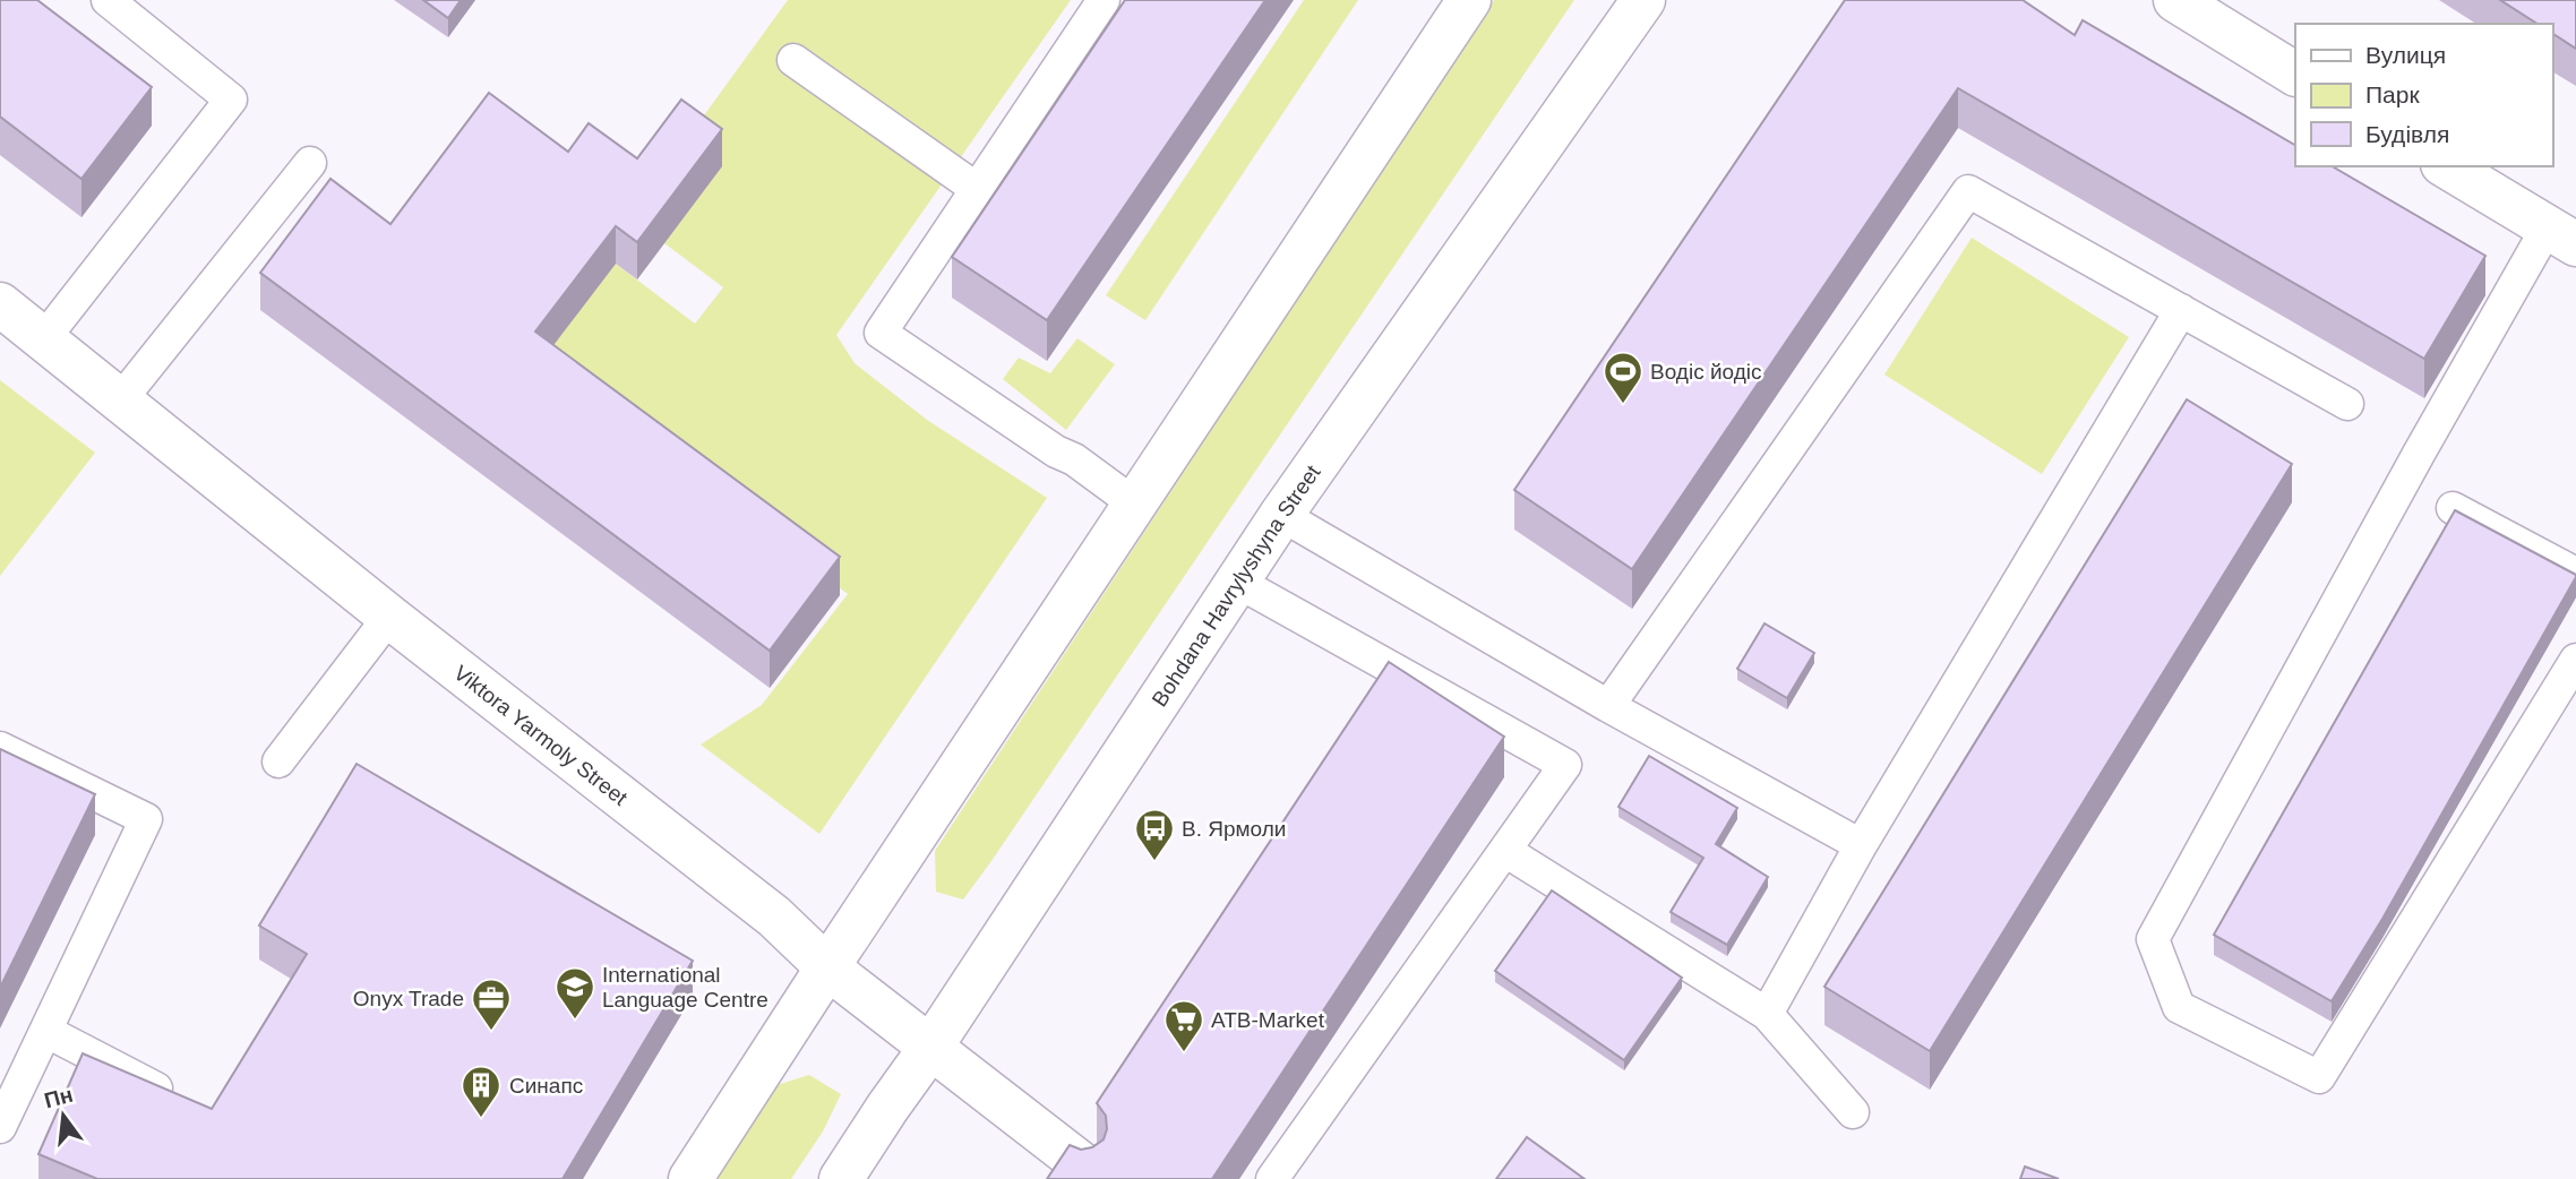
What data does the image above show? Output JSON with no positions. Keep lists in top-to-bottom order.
{
  "streets": {
    "street": ["Bohdana Havrylyshyna Street", "Viktora Yarmoly Street"]
  },
  "crossings": [
    ["Bohdana Havrylyshyna Street", "Viktora Yarmoly Street"]
  ],
  "places": {
    "sports": ["Водіс йодіс"],
    "bus stop": ["В. Ярмоли"],
    "school or university": ["International Language Centre"],
    "office": ["Onyx Trade"],
    "supermarket": ["ATB-Market"],
    "building": ["Синапс"]
  },
  "legend": ["Вулиця", "Парк", "Будівля"],
  "north": "top"
}
